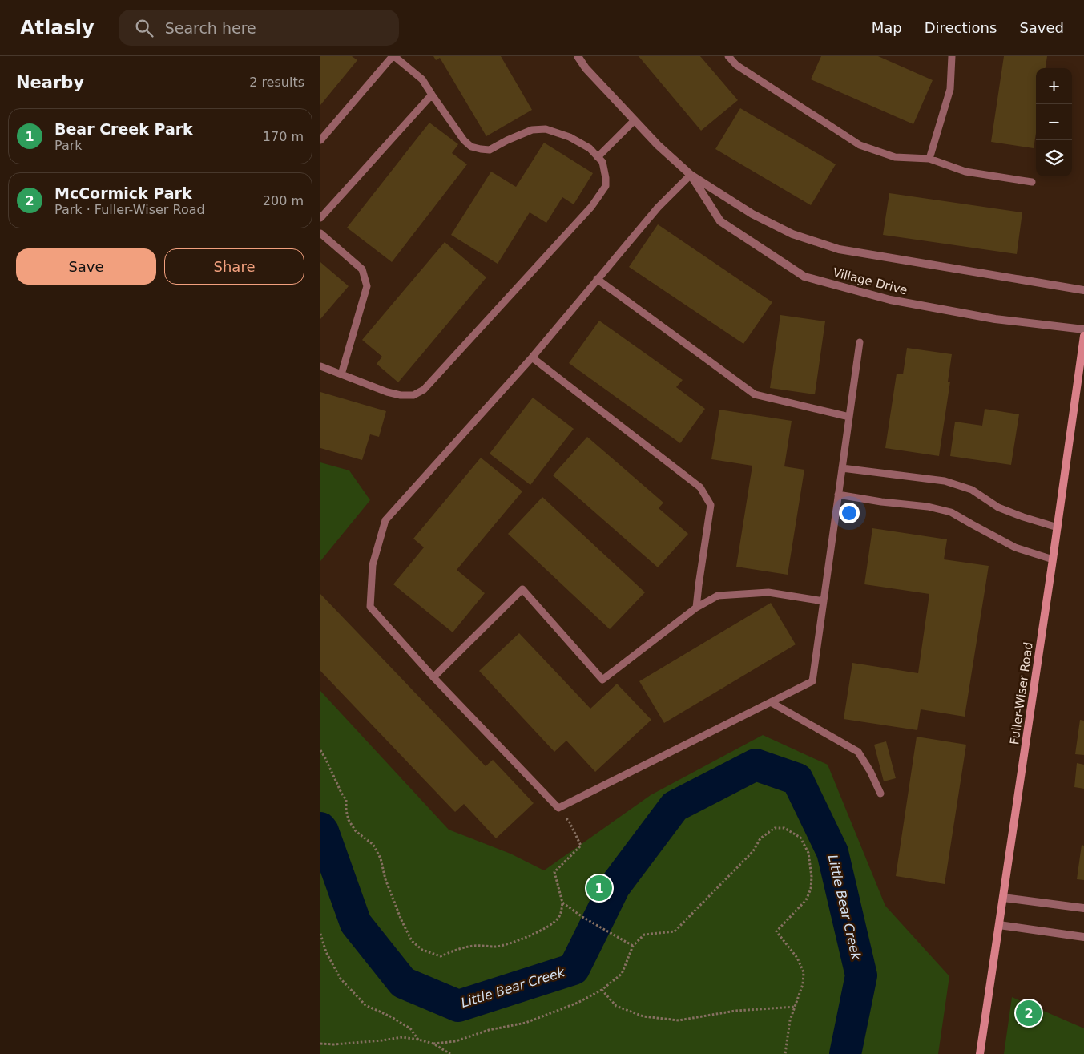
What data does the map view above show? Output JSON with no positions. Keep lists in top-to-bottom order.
{
  "streets": {
    "street": ["Village Drive", "Fuller-Wiser Road"]
  },
  "water": ["Little Bear Creek"],
  "page": {
    "header": "Atlasly",
    "search": "Search here",
    "nav": ["Map", "Directions", "Saved"],
    "heading": ["Nearby", "2 results"],
    "map_buttons": ["+", "−"],
    "list": [
      {
        "mark": "1",
        "name": "Bear Creek Park",
        "note": "Park",
        "value": "170 m"
      },
      {
        "mark": "2",
        "name": "McCormick Park",
        "note": "Park · Fuller-Wiser Road",
        "value": "200 m"
      }
    ],
    "buttons": ["Save", "Share"],
    "pins": ["1", "2"]
  }
}
